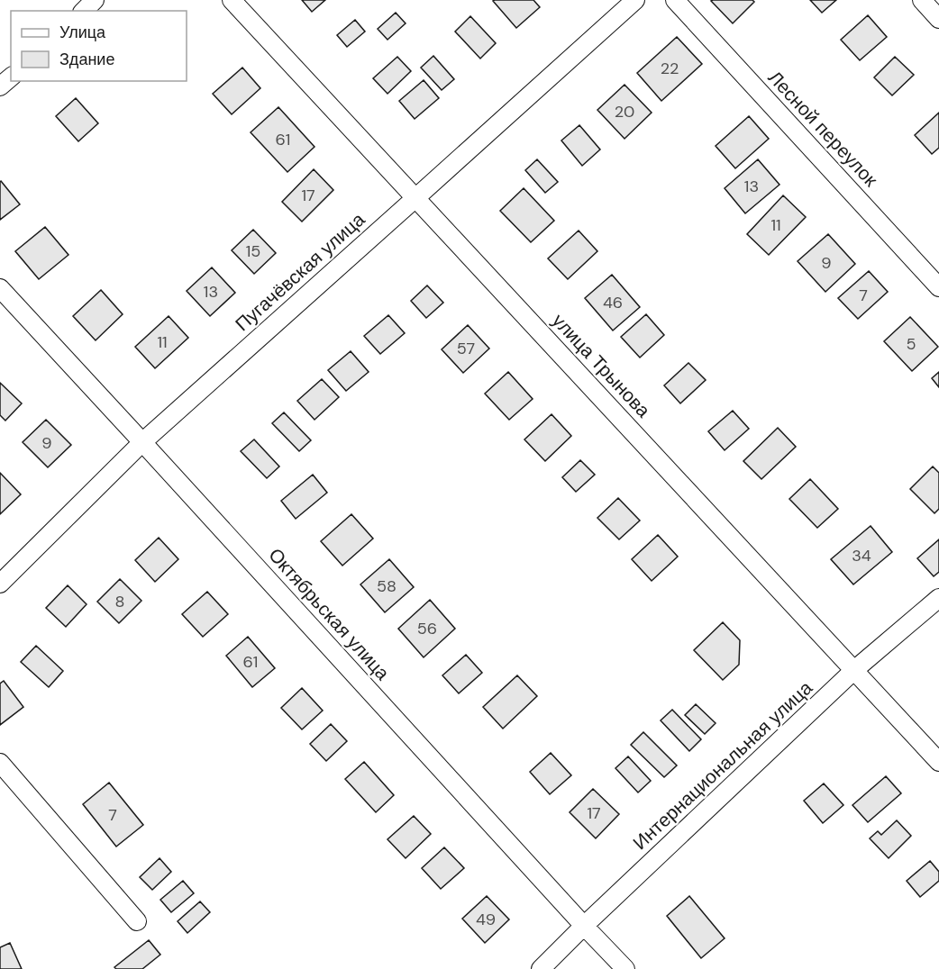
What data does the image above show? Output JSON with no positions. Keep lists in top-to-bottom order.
{
  "streets": {
    "street": [
      "Лесной переулок",
      "Пугачёвская улица",
      "улица Трынова",
      "Октябрьская улица",
      "Интернациональная улица"
    ]
  },
  "crossings": [
    ["Пугачёвская улица", "улица Трынова"],
    ["Пугачёвская улица", "Октябрьская улица"],
    ["улица Трынова", "Интернациональная улица"],
    ["Октябрьская улица", "Интернациональная улица"]
  ],
  "house_numbers": [
    "22",
    "20",
    "61",
    "13",
    "17",
    "11",
    "15",
    "9",
    "13",
    "7",
    "46",
    "11",
    "5",
    "57",
    "9",
    "34",
    "58",
    "8",
    "56",
    "61",
    "17",
    "7",
    "49"
  ],
  "legend": ["Улица", "Здание"]
}
